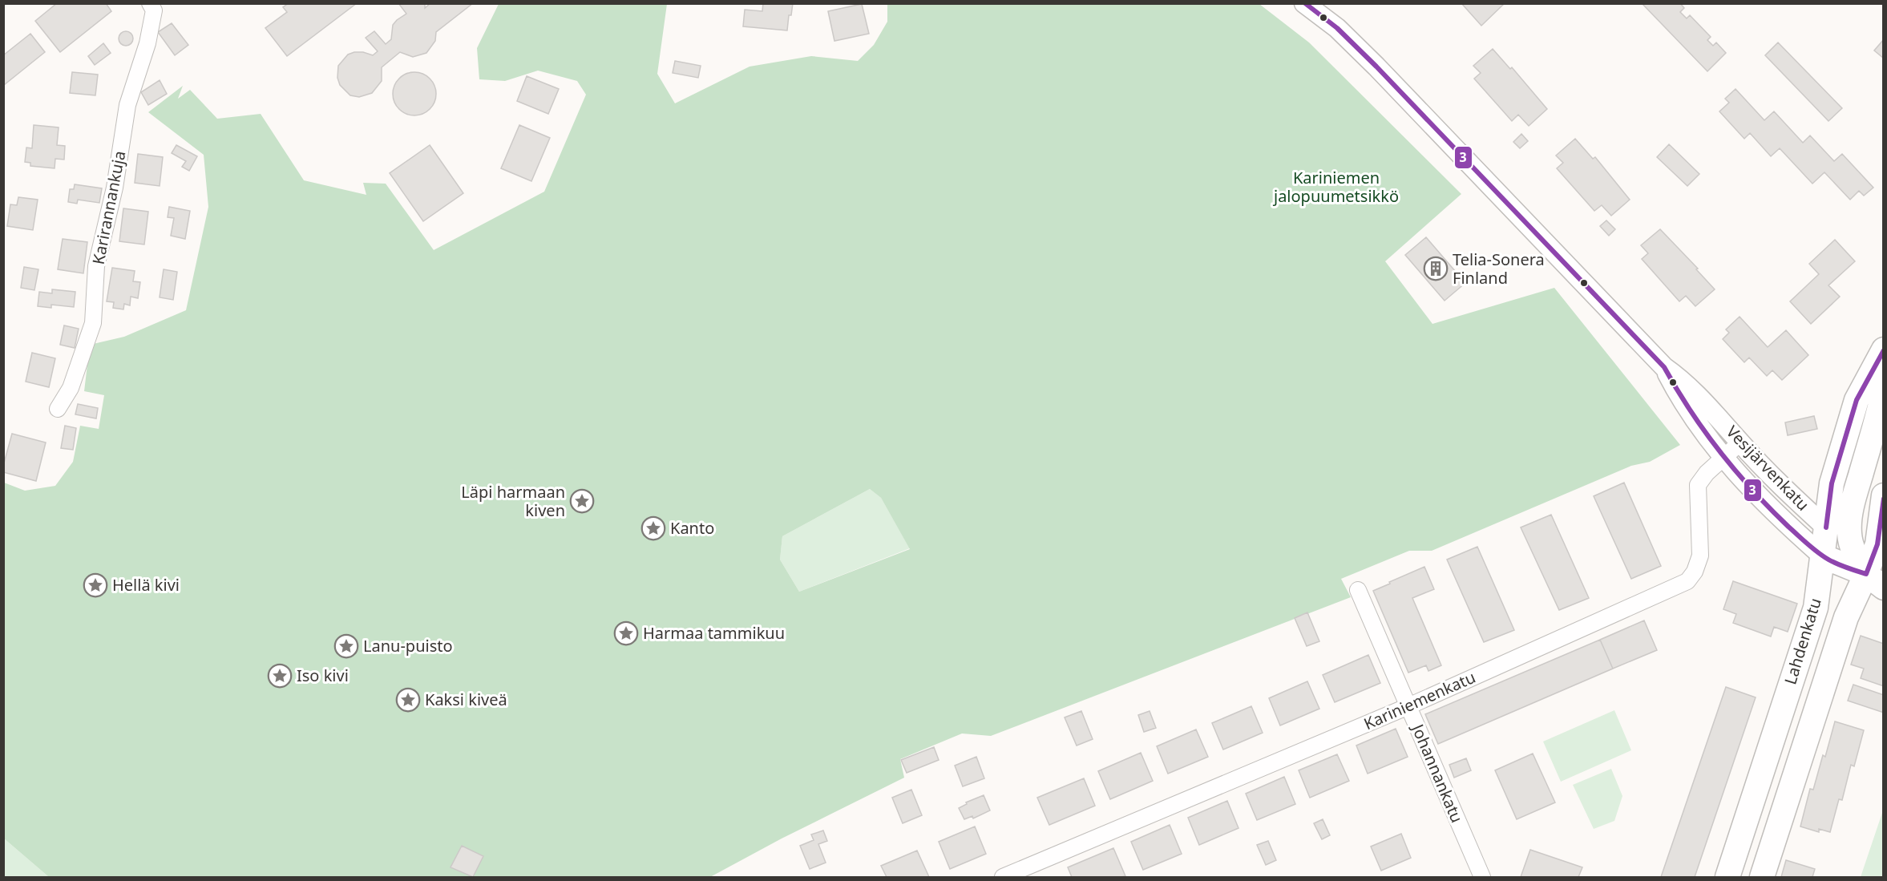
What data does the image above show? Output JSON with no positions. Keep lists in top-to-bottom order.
{
  "streets": {
    "main road": ["Vesijärvenkatu", "Lahdenkatu"],
    "street": ["Karirannankuja", "Kariniemenkatu", "Johannankatu"]
  },
  "crossings": [
    ["Vesijärvenkatu", "Lahdenkatu"],
    ["Vesijärvenkatu", "Kariniemenkatu"],
    ["Kariniemenkatu", "Johannankatu"]
  ],
  "parks": ["Kariniemen jalopuumetsikkö"],
  "places": {
    "building": ["Telia-Sonera Finland"],
    "place": [
      "Läpi harmaan kiven",
      "Kanto",
      "Hellä kivi",
      "Harmaa tammikuu",
      "Lanu-puisto",
      "Iso kivi",
      "Kaksi kiveä"
    ]
  },
  "lines": ["transit line 3"]
}
